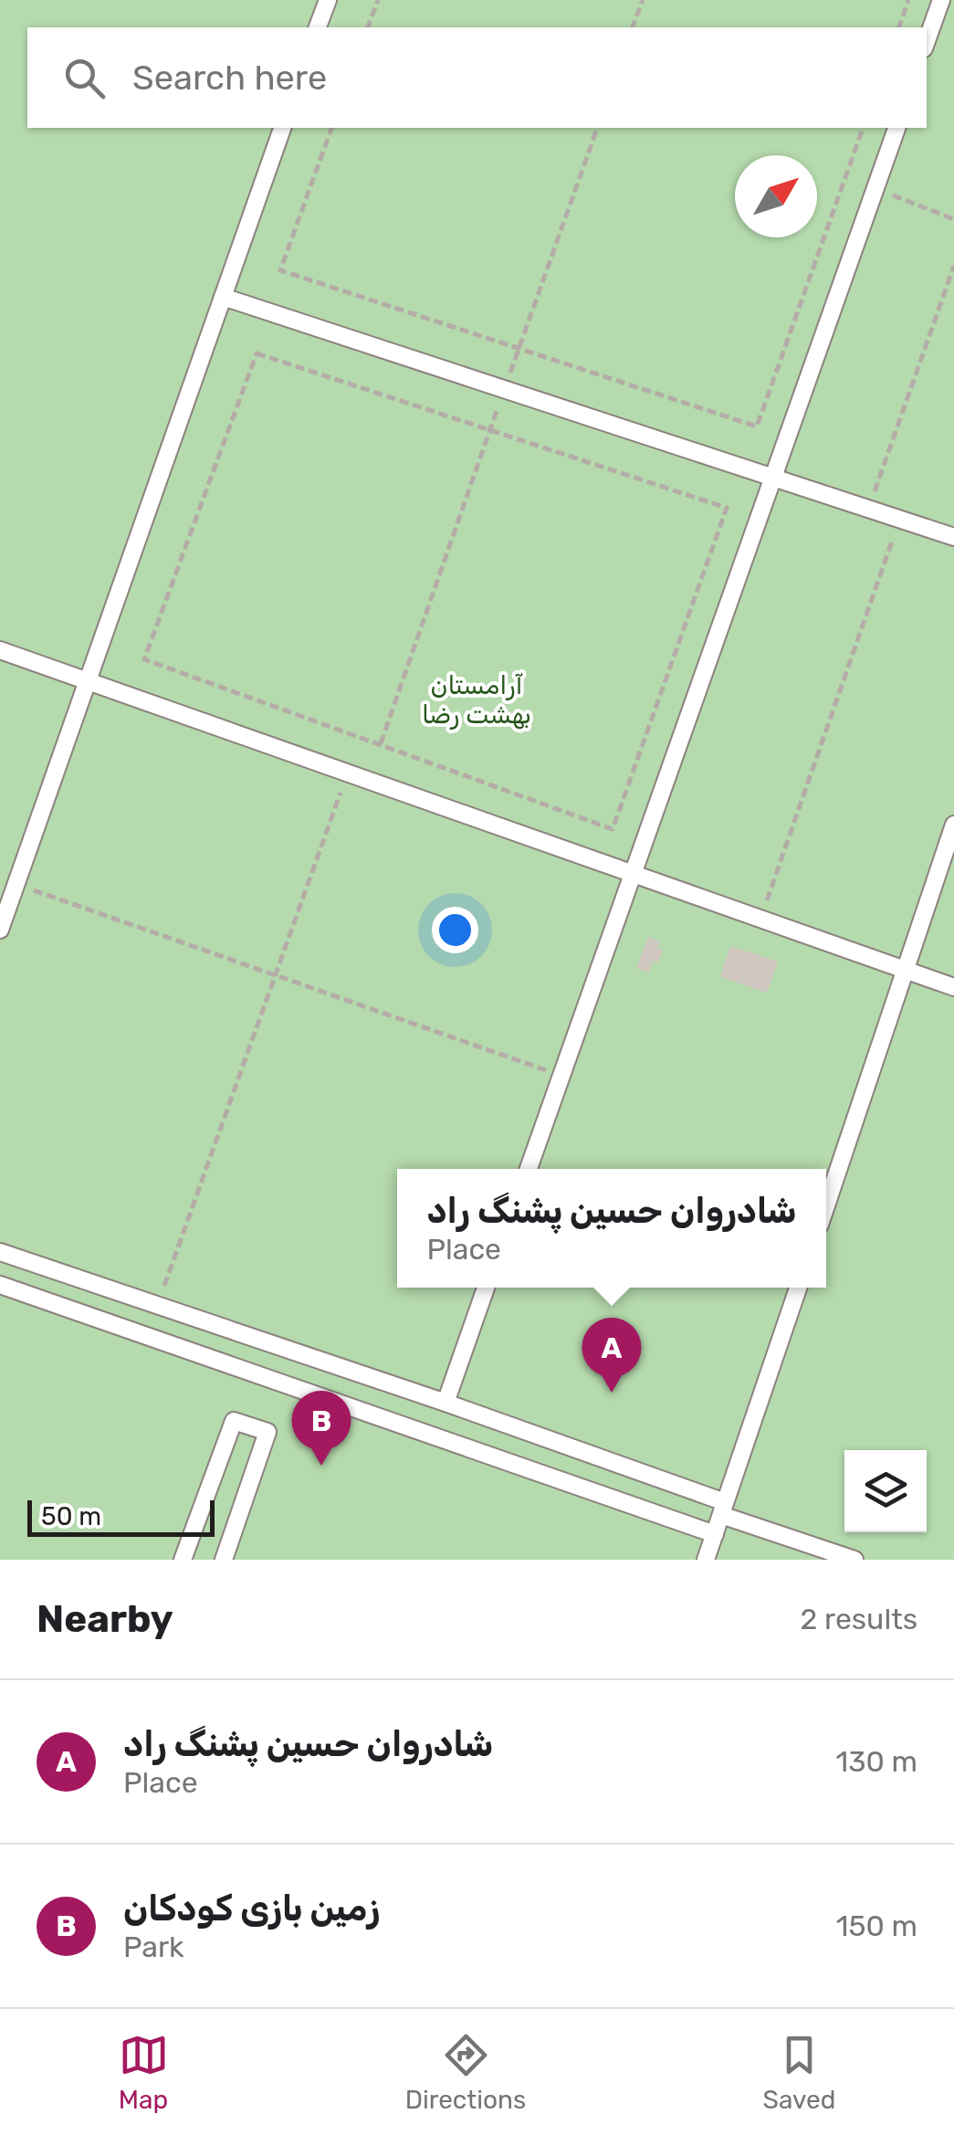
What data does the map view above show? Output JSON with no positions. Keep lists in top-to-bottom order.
{
  "parks": ["آرامستان بهشت رضا"],
  "scale_bar": "50 m",
  "north": "top right",
  "page": {
    "search": "Search here",
    "popup": ["شادروان حسین پشنگ راد", "Place"],
    "pins": ["A", "B"],
    "scale": "50 m",
    "heading": ["Nearby", "2 results"],
    "list": [
      {
        "mark": "A",
        "name": "شادروان حسین پشنگ راد",
        "note": "Place",
        "value": "130 m"
      },
      {
        "mark": "B",
        "name": "زمین بازی کودکان",
        "note": "Park",
        "value": "150 m"
      }
    ],
    "nav": ["Map", "Directions", "Saved"]
  }
}
